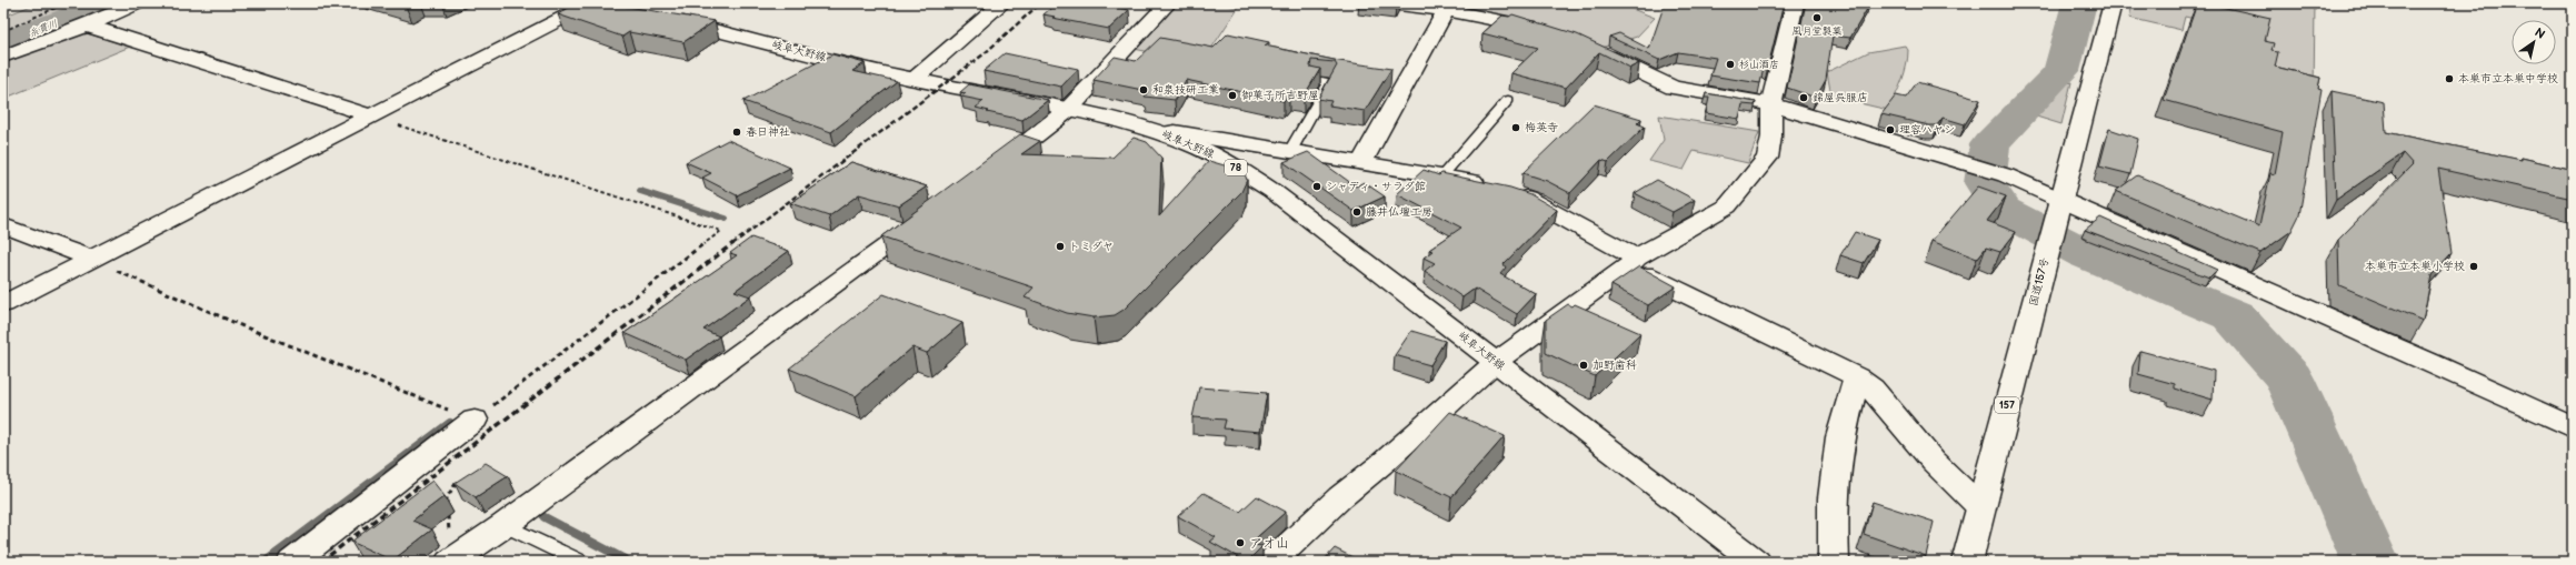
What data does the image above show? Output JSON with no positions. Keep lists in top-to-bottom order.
{
  "streets": {
    "main road": [
      "岐阜大野線",
      "78",
      "国道157号",
      "157"
    ]
  },
  "water": ["糸貫川"],
  "places": [
    "風月堂製菓",
    "杉山酒店",
    "本巣市立本巣中学校",
    "和泉技研工業",
    "御菓子所吉野屋",
    "錦屋呉服店",
    "梅英寺",
    "理容ハヤシ",
    "春日神社",
    "シャディ・サラダ館",
    "藤井仏壇工房",
    "トミダヤ",
    "本巣市立本巣小学校",
    "加野歯科",
    "アオ山"
  ],
  "north": "top right"
}
